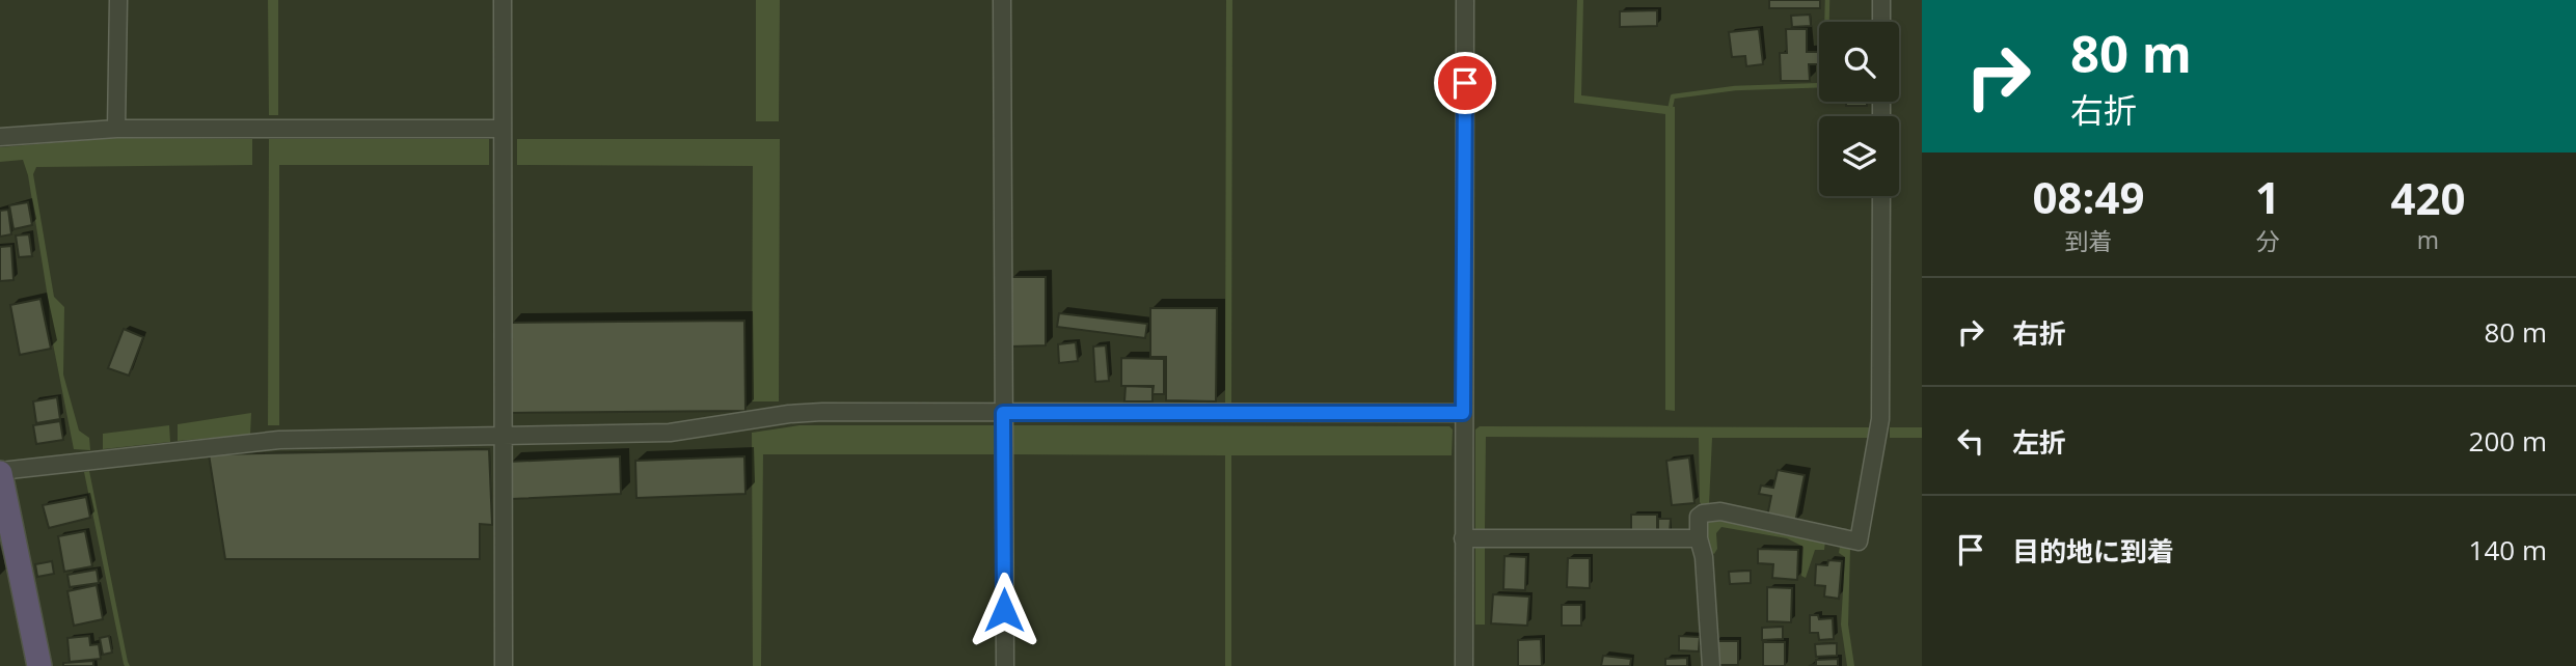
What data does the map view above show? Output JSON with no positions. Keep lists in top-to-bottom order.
{
  "page": {
    "turn": ["80 m", "右折"],
    "eta": [
      "08:49",
      "到着",
      "1",
      "分",
      "420",
      "m"
    ],
    "list": [
      {
        "name": "右折",
        "value": "80 m"
      },
      {
        "name": "左折",
        "value": "200 m"
      },
      {
        "name": "目的地に到着",
        "value": "140 m"
      }
    ]
  }
}
